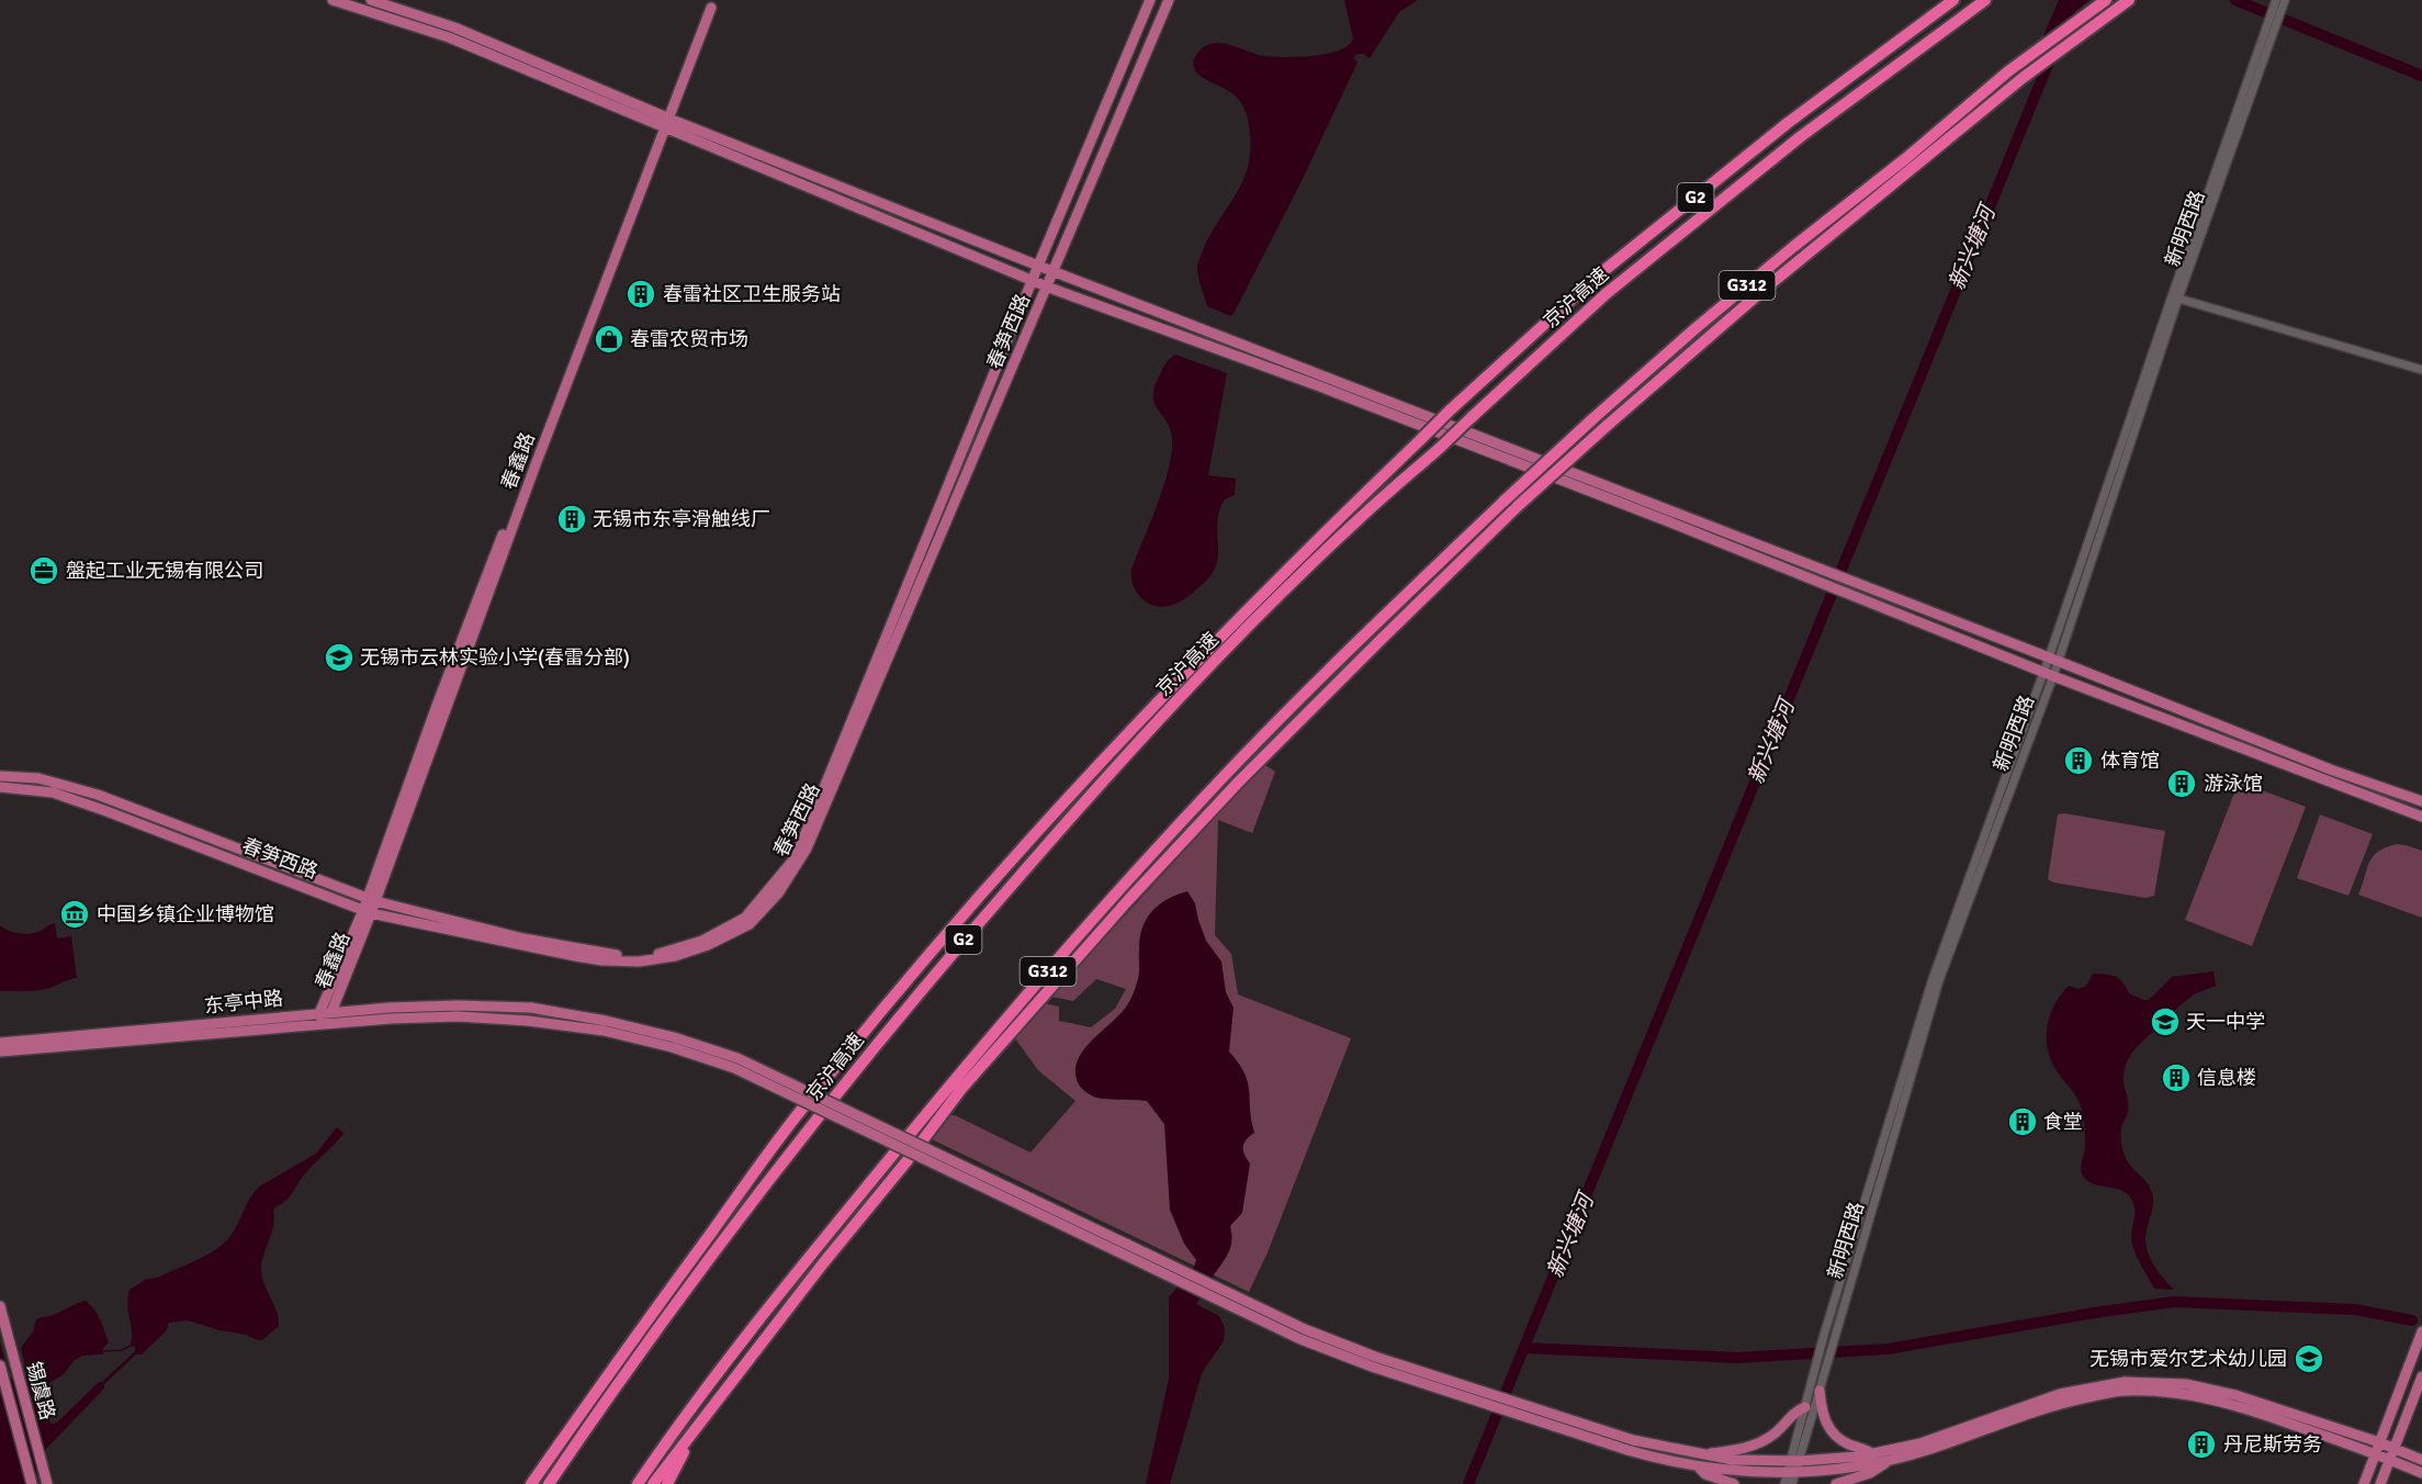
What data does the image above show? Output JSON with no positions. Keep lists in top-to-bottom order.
{
  "streets": {
    "highway": ["G2", "G312", "京沪高速"],
    "main road": [
      "春笋西路",
      "春鑫路",
      "东亭中路",
      "锡虞路"
    ],
    "street": ["新明西路"]
  },
  "crossings": [
    ["春笋西路", "春鑫路"],
    ["春鑫路", "东亭中路"]
  ],
  "water": ["新兴塘河"],
  "places": {
    "building": [
      "春雷社区卫生服务站",
      "无锡市东亭滑触线厂",
      "体育馆",
      "游泳馆",
      "信息楼",
      "食堂",
      "丹尼斯劳务"
    ],
    "shop": ["春雷农贸市场"],
    "office": ["盤起工业无锡有限公司"],
    "school or university": ["无锡市云林实验小学(春雷分部)", "天一中学", "无锡市爱尔艺术幼儿园"],
    "museum": ["中国乡镇企业博物馆"]
  }
}
